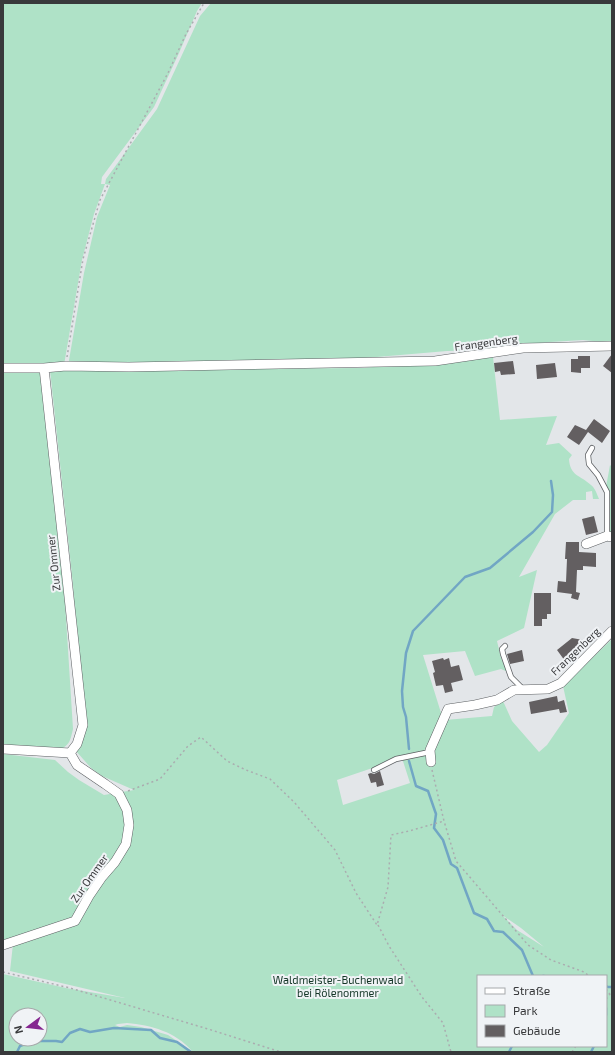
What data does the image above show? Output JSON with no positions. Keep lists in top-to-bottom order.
{
  "streets": {
    "street": ["Frangenberg", "Zur Ommer"]
  },
  "crossings": [
    ["Frangenberg", "Zur Ommer"]
  ],
  "parks": ["Waldmeister-Buchenwald bei Rölenommer"],
  "legend": ["Straße", "Park", "Gebäude"],
  "north": "left"
}
